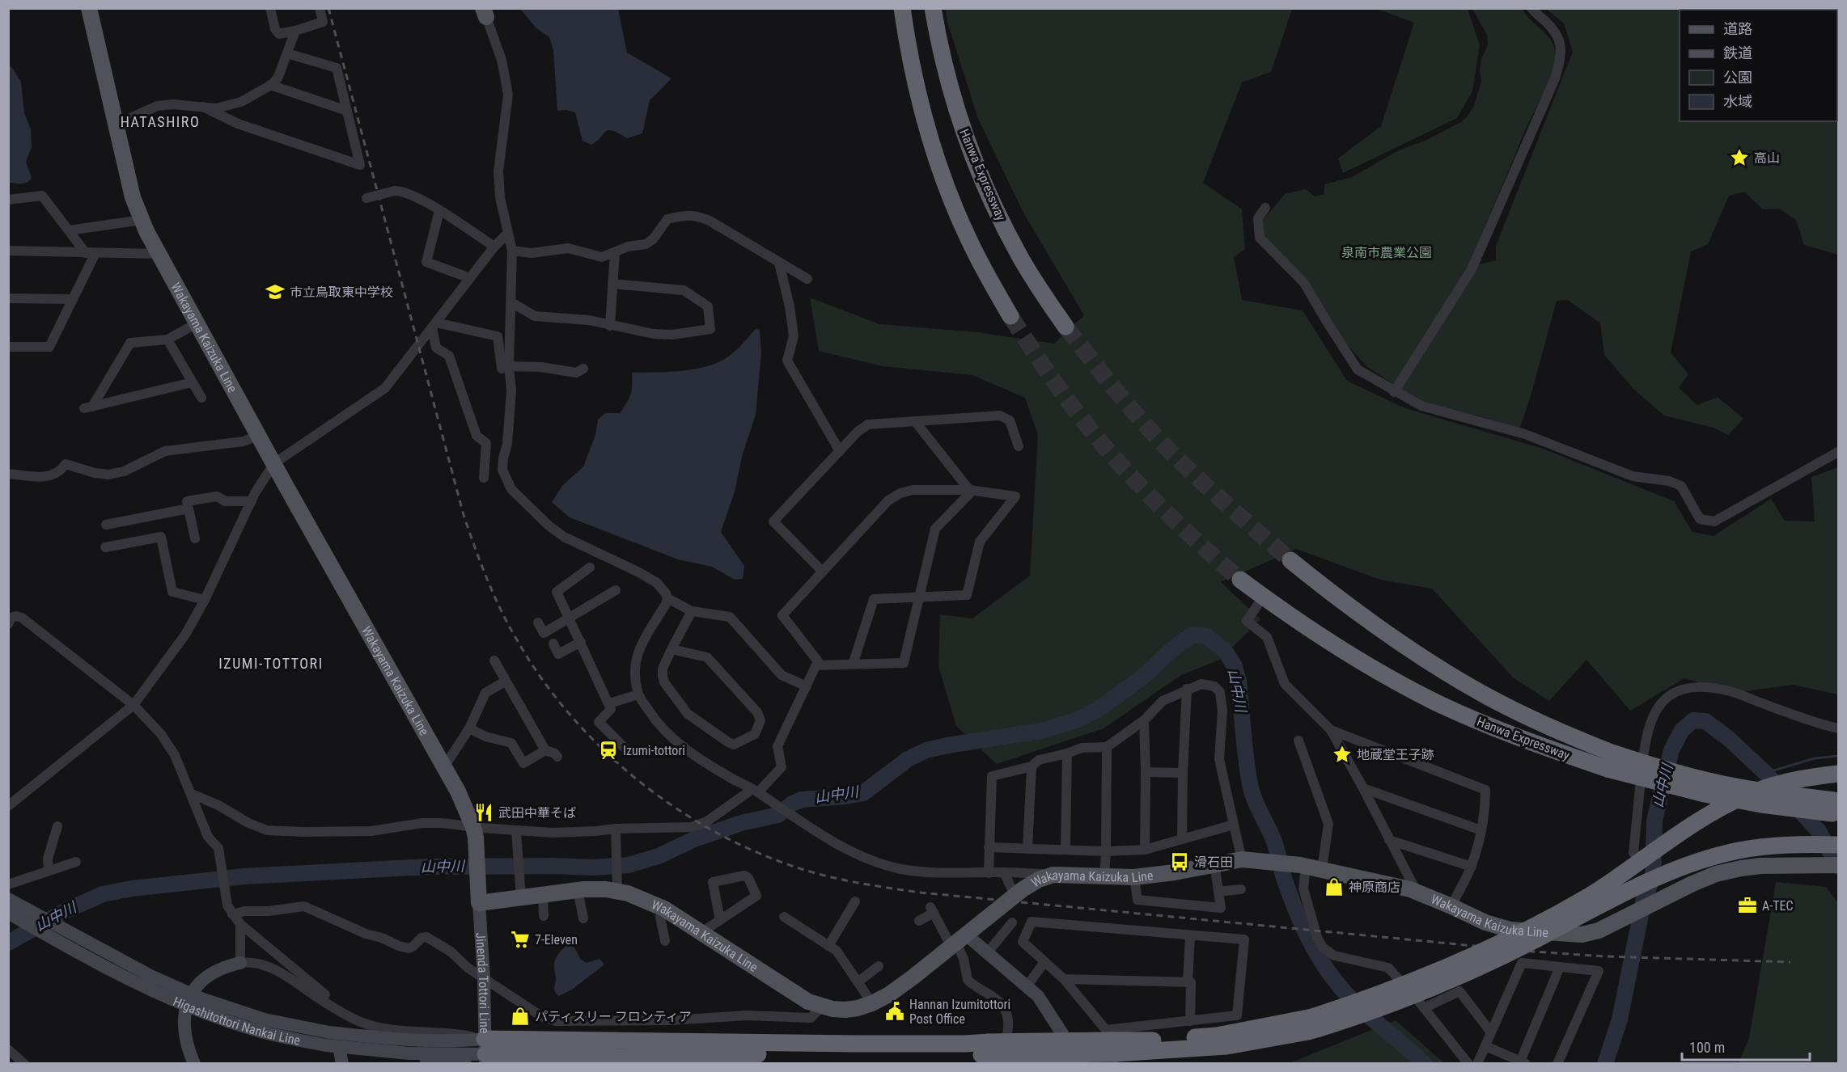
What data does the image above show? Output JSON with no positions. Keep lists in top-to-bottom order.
{
  "streets": {
    "highway": ["Hanwa Expressway"],
    "main road": ["Wakayama Kaizuka Line", "Jinenda Tottori Line", "Higashitottori Nankai Line"]
  },
  "crossings": [
    ["Wakayama Kaizuka Line", "Jinenda Tottori Line"],
    ["Jinenda Tottori Line", "Higashitottori Nankai Line"]
  ],
  "districts": ["HATASHIRO", "IZUMI-TOTTORI"],
  "water": ["山中川"],
  "parks": ["泉南市農業公園"],
  "places": {
    "place": ["高山", "地蔵堂王子跡"],
    "school or university": ["市立鳥取東中学校"],
    "station": ["Izumi-tottori"],
    "restaurant": ["武田中華そば"],
    "bus stop": ["滑石田"],
    "shop": ["神原商店", "パティスリー フロンティア"],
    "office": ["A-TEC"],
    "supermarket": ["7-Eleven"],
    "public building": ["Hannan Izumitottori Post Office"]
  },
  "legend": [
    "道路",
    "鉄道",
    "公園",
    "水域"
  ],
  "scale_bar": "100 m"
}
